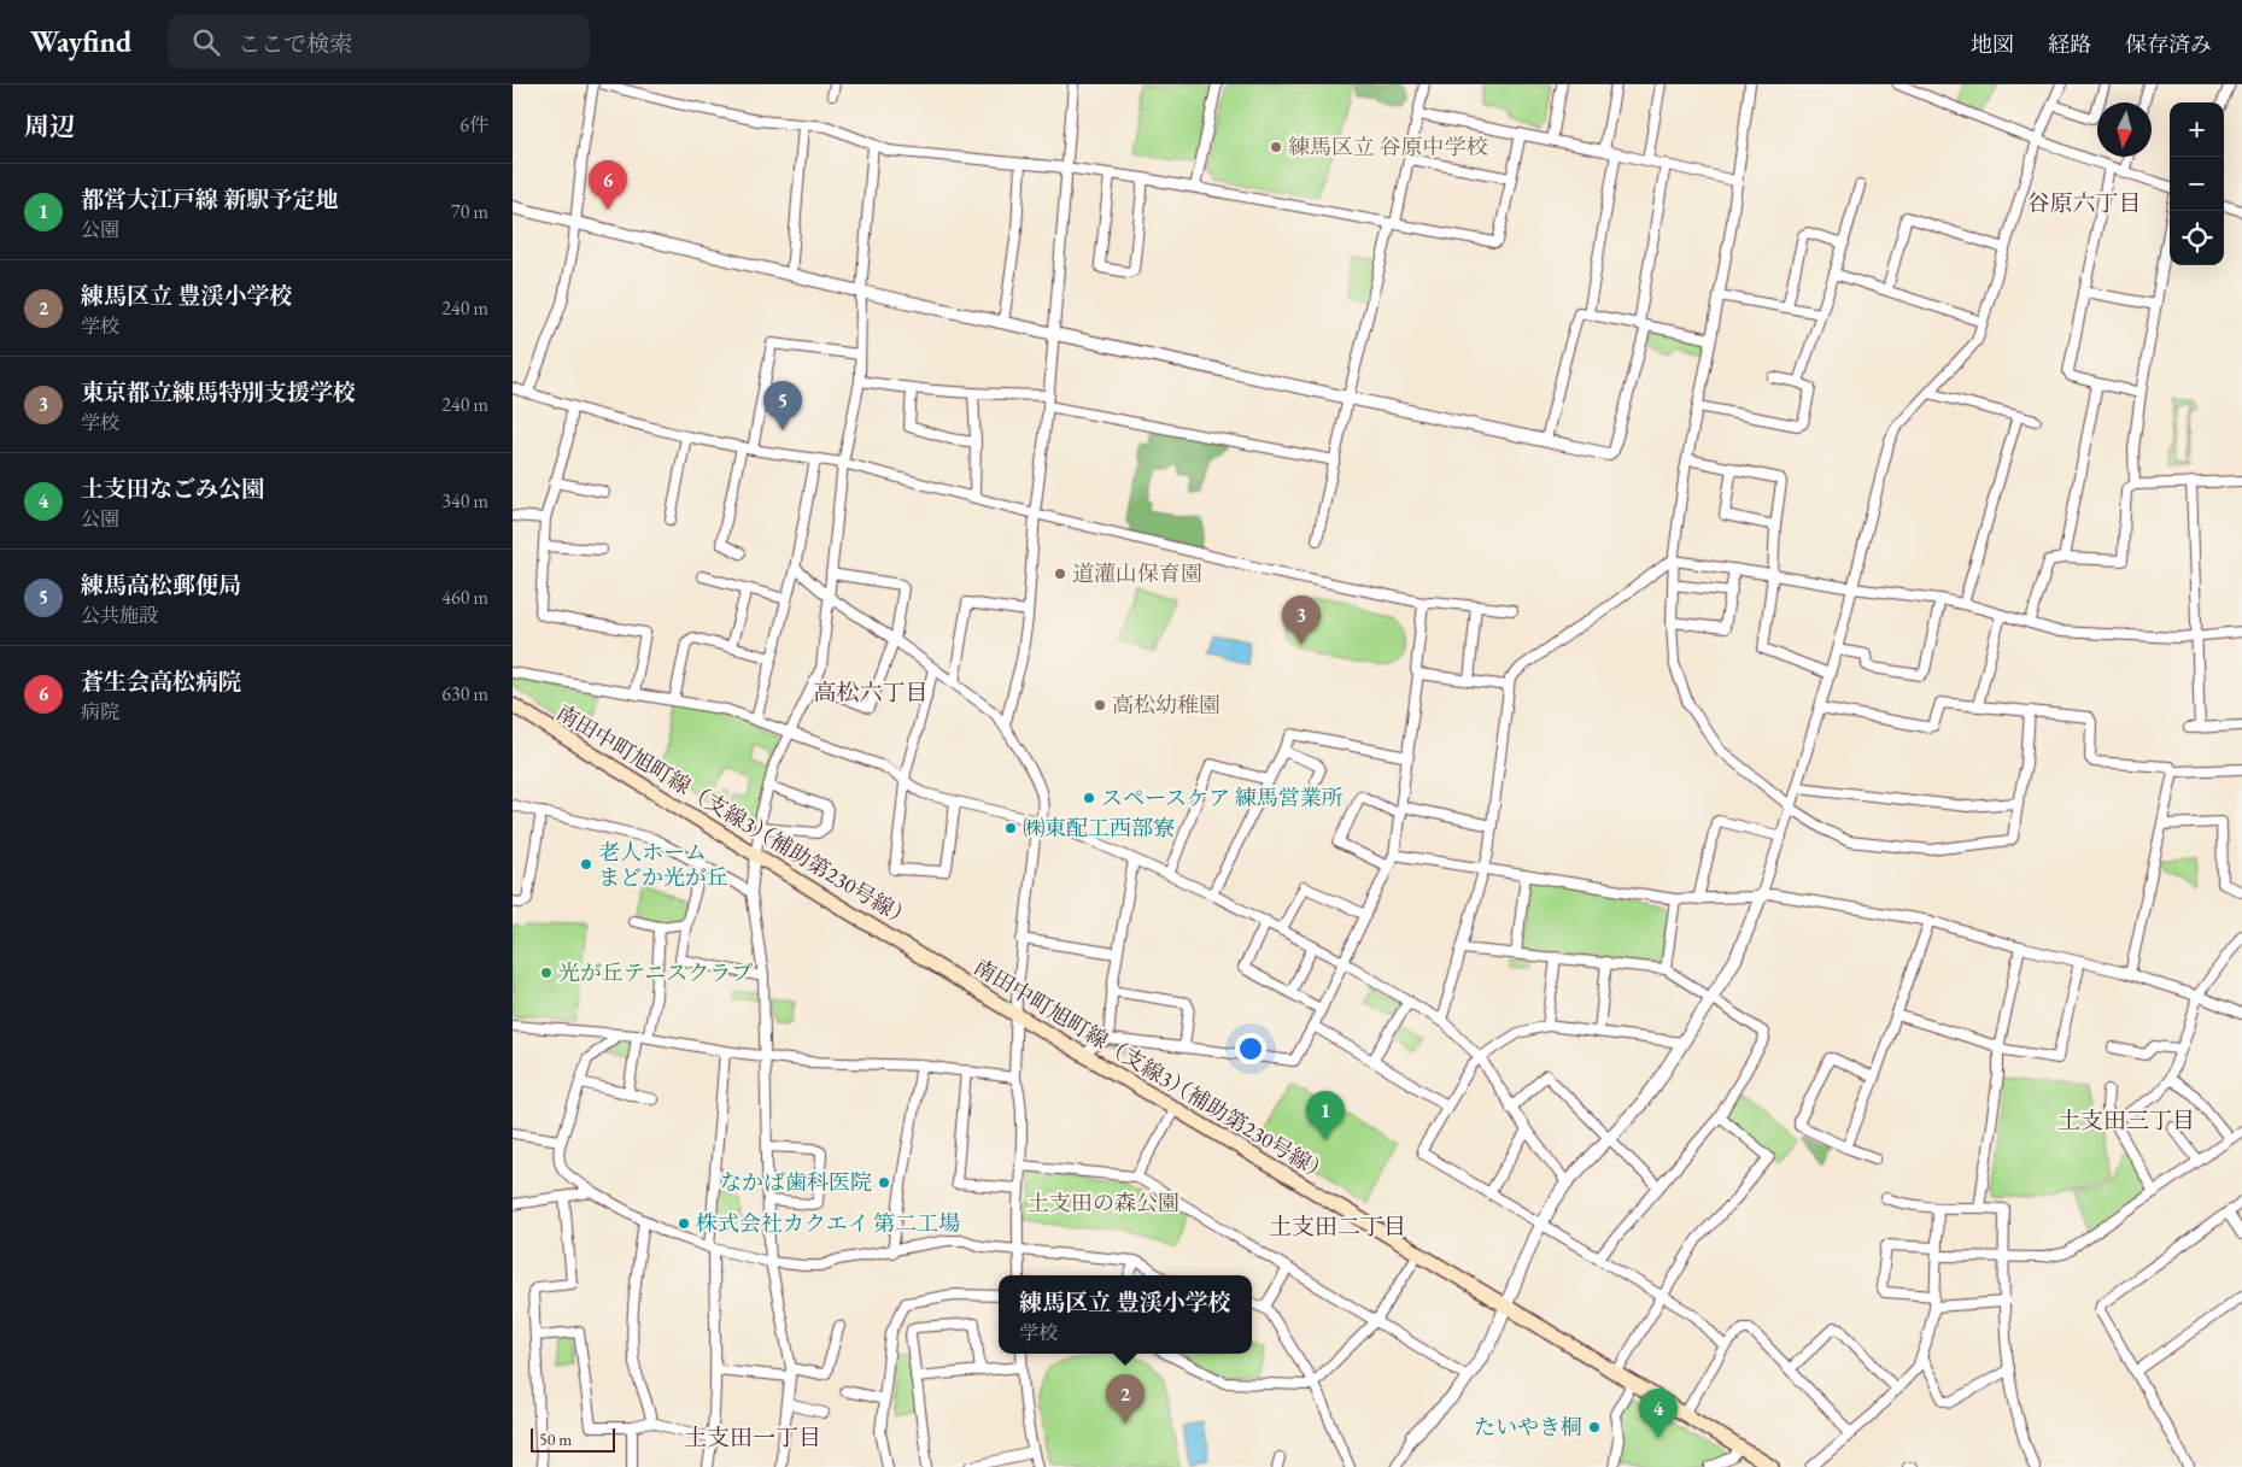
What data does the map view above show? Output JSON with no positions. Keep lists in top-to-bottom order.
{
  "streets": {
    "main road": ["南田中町旭町線（支線3）（補助第230号線）"]
  },
  "districts": [
    "谷原六丁目",
    "高松六丁目",
    "土支田三丁目",
    "土支田二丁目",
    "土支田一丁目"
  ],
  "parks": ["土支田の森公園"],
  "places": [
    "練馬区立 谷原中学校",
    "道灌山保育園",
    "高松幼稚園",
    "スペースケア 練馬営業所",
    "㈱東配工西部寮",
    "老人ホーム まどか光が丘",
    "光が丘テニスクラブ",
    "なかば歯科医院",
    "株式会社カクエイ 第二工場",
    "たいやき桐"
  ],
  "scale_bar": "50 m",
  "north": "bottom",
  "page": {
    "header": "Wayfind",
    "search": "ここで検索",
    "nav": ["地図", "経路", "保存済み"],
    "heading": ["周辺", "6件"],
    "map_buttons": ["+", "−"],
    "pins": [
      "6",
      "5",
      "3",
      "1",
      "2",
      "4"
    ],
    "list": [
      {
        "mark": "1",
        "name": "都営大江戸線 新駅予定地",
        "note": "公園",
        "value": "70 m"
      },
      {
        "mark": "2",
        "name": "練馬区立 豊渓小学校",
        "note": "学校",
        "value": "240 m"
      },
      {
        "mark": "3",
        "name": "東京都立練馬特別支援学校",
        "note": "学校",
        "value": "240 m"
      },
      {
        "mark": "4",
        "name": "土支田なごみ公園",
        "note": "公園",
        "value": "340 m"
      },
      {
        "mark": "5",
        "name": "練馬高松郵便局",
        "note": "公共施設",
        "value": "460 m"
      },
      {
        "mark": "6",
        "name": "蒼生会高松病院",
        "note": "病院",
        "value": "630 m"
      }
    ],
    "popup": ["練馬区立 豊渓小学校", "学校"],
    "scale": "50 m"
  }
}
